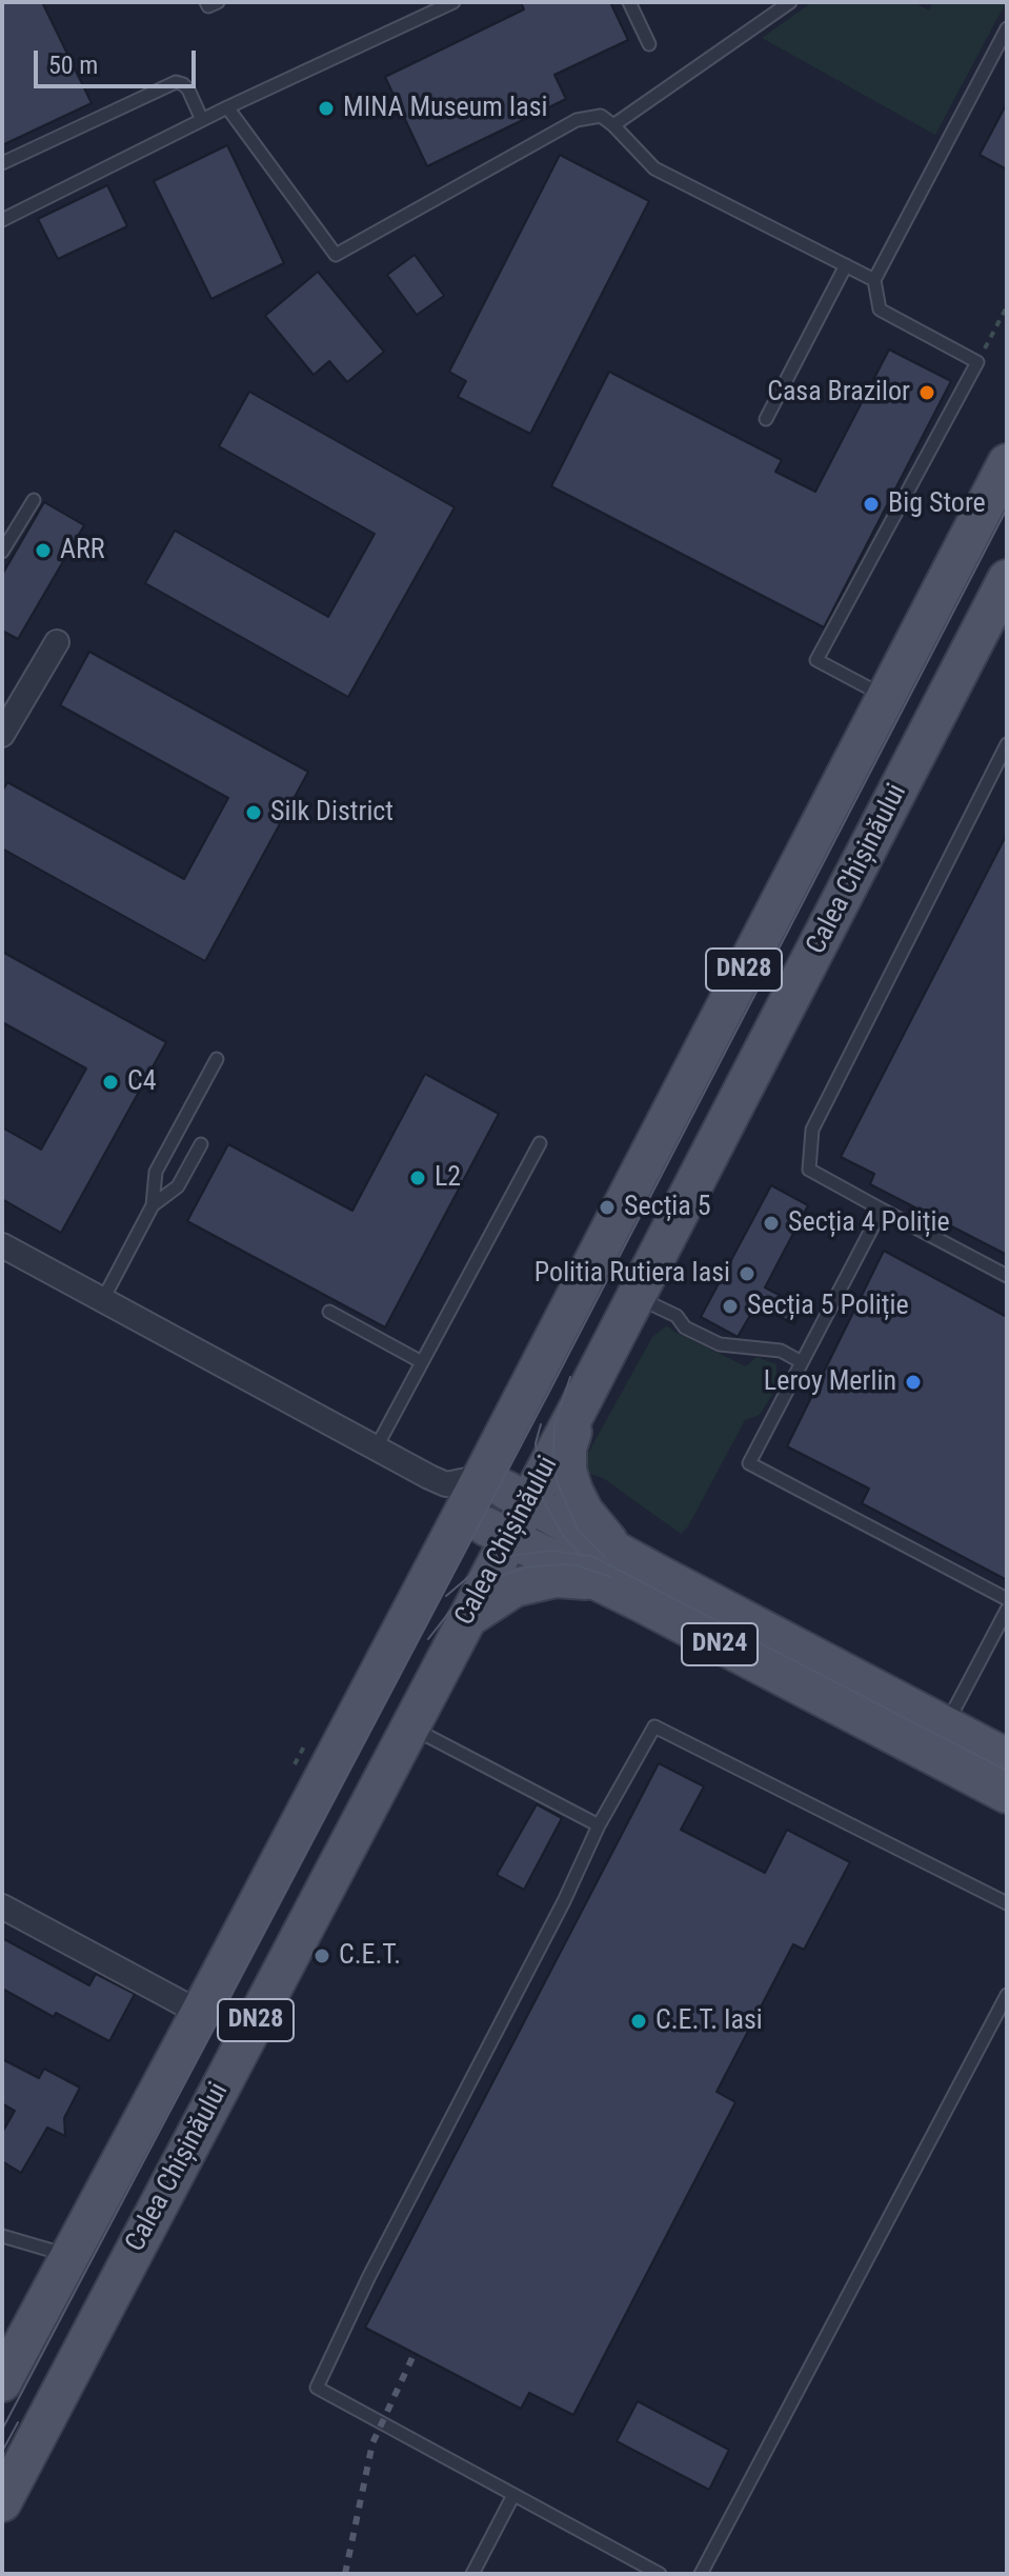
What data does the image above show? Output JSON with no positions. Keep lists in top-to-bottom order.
{
  "streets": {
    "main road": ["Calea Chișinăului", "DN28", "DN24"]
  },
  "crossings": [
    ["Calea Chișinăului", "DN24"]
  ],
  "places": [
    "MINA Museum Iasi",
    "Casa Brazilor",
    "Big Store",
    "ARR",
    "Silk District",
    "C4",
    "L2",
    "Secția 5",
    "Secția 4 Poliție",
    "Politia Rutiera Iasi",
    "Secția 5 Poliție",
    "Leroy Merlin",
    "C.E.T.",
    "C.E.T. Iasi"
  ],
  "scale_bar": "50 m"
}
